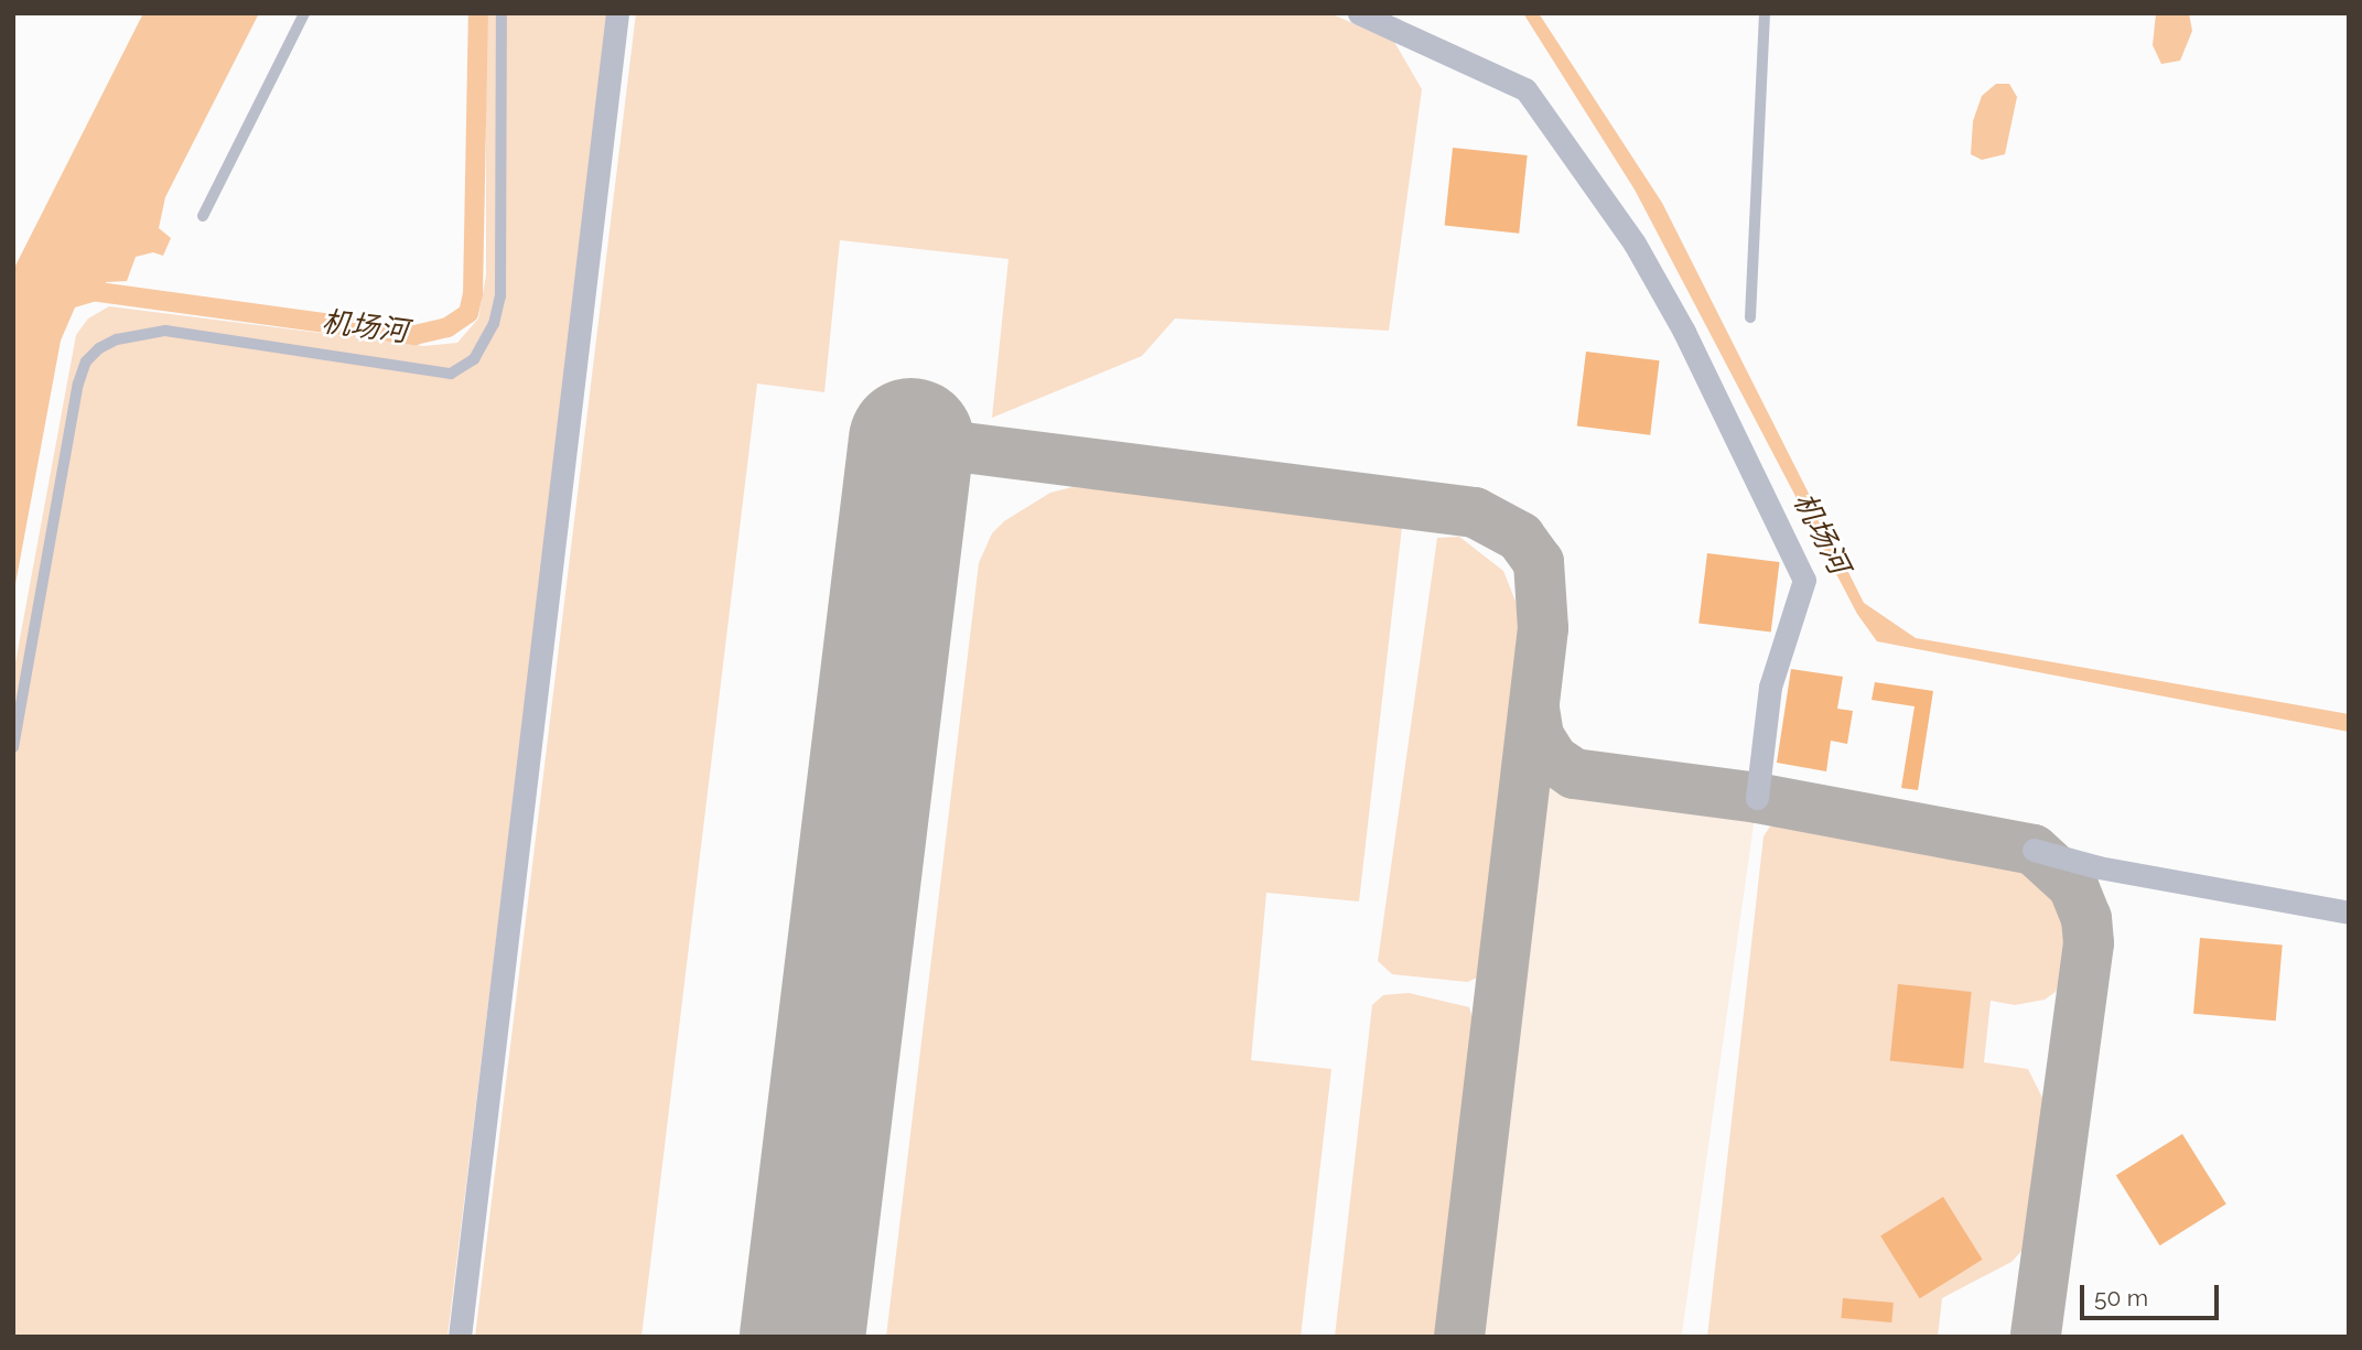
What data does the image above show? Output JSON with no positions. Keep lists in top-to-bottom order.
{
  "water": ["机场河"],
  "scale_bar": "50 m"
}
